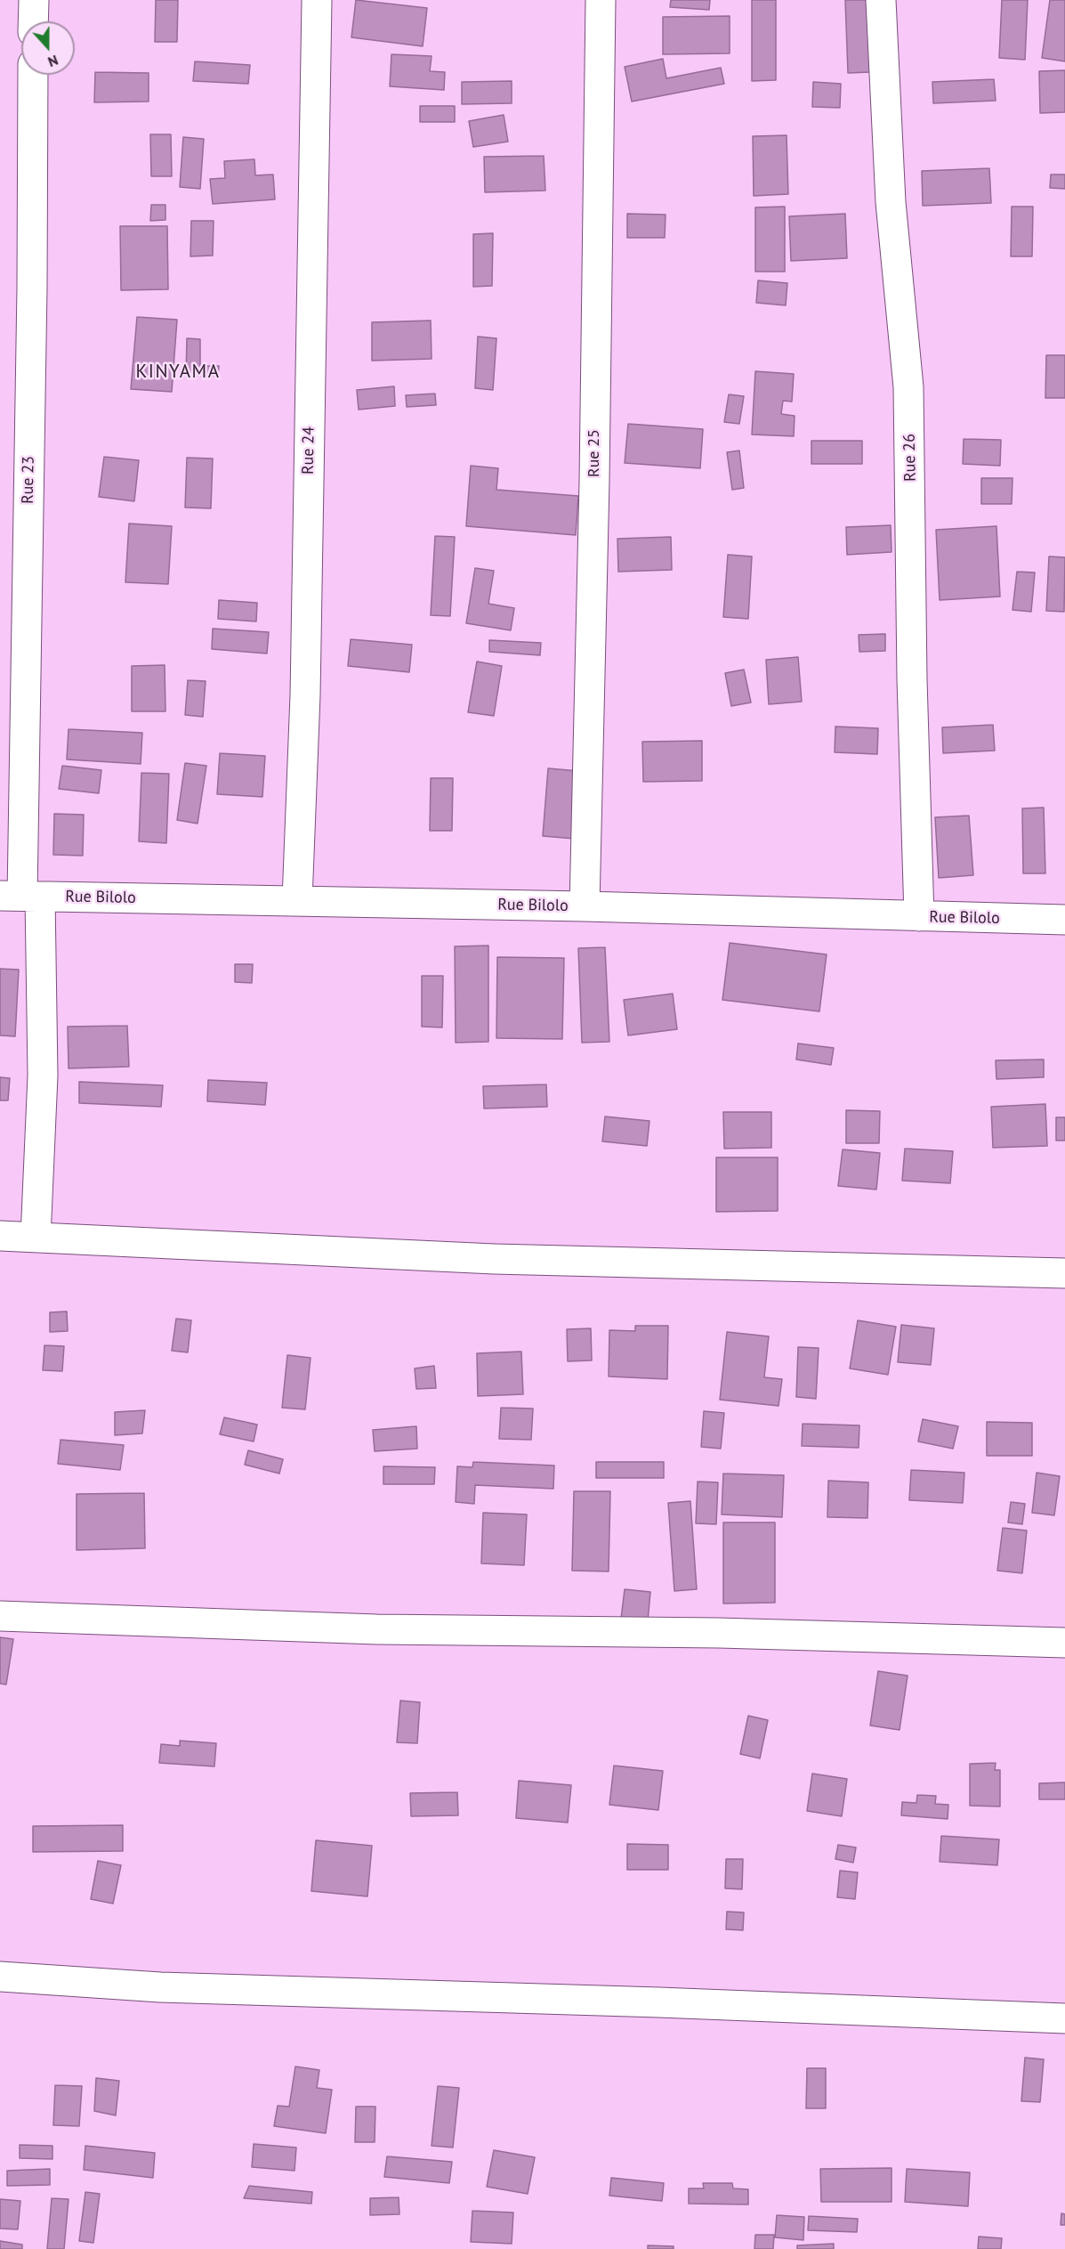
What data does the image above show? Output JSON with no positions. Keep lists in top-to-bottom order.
{
  "streets": {
    "street": [
      "Rue 24",
      "Rue 25",
      "Rue 26",
      "Rue 23",
      "Rue Bilolo"
    ]
  },
  "crossings": [
    ["Rue 24", "Rue Bilolo"],
    ["Rue 25", "Rue Bilolo"],
    ["Rue 26", "Rue Bilolo"],
    ["Rue 23", "Rue Bilolo"]
  ],
  "districts": ["KINYAMA"],
  "north": "bottom"
}
